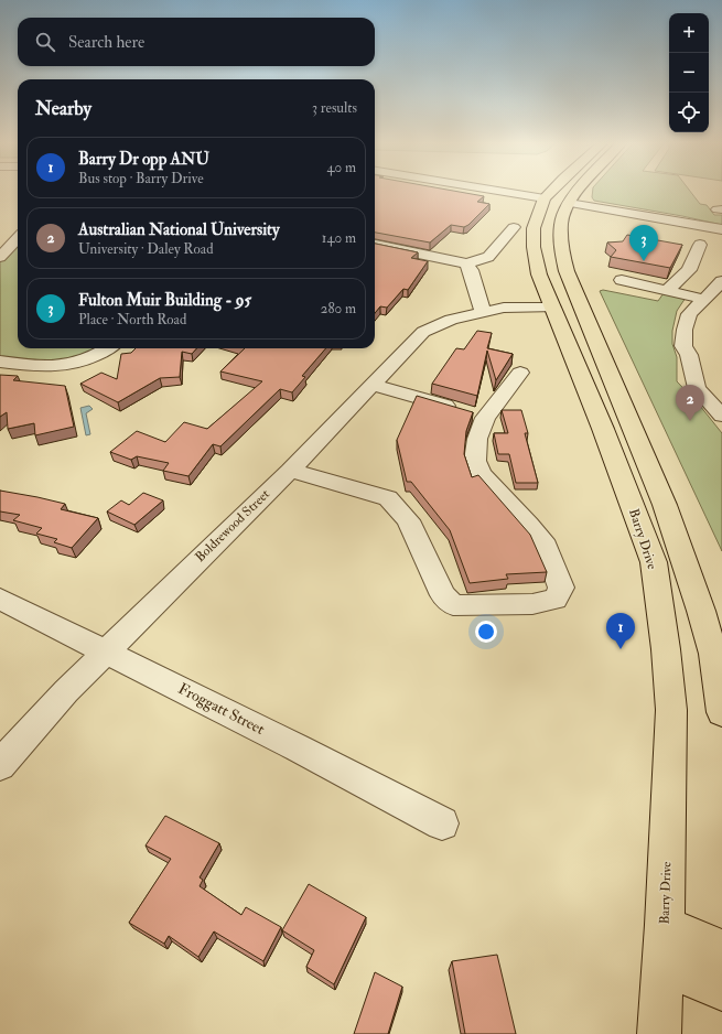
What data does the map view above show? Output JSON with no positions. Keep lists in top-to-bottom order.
{
  "streets": {
    "main road": ["Barry Drive"],
    "street": ["Boldrewood Street", "Froggatt Street"]
  },
  "crossings": [
    ["Boldrewood Street", "Barry Drive"],
    ["Boldrewood Street", "Froggatt Street"]
  ],
  "page": {
    "map_buttons": ["+", "−"],
    "search": "Search here",
    "heading": ["Nearby", "3 results"],
    "list": [
      {
        "mark": "1",
        "name": "Barry Dr opp ANU",
        "note": "Bus stop · Barry Drive",
        "value": "40 m"
      },
      {
        "mark": "2",
        "name": "Australian National University",
        "note": "University · Daley Road",
        "value": "140 m"
      },
      {
        "mark": "3",
        "name": "Fulton Muir Building - 95",
        "note": "Place · North Road",
        "value": "280 m"
      }
    ],
    "pins": ["3", "2", "1"]
  }
}
